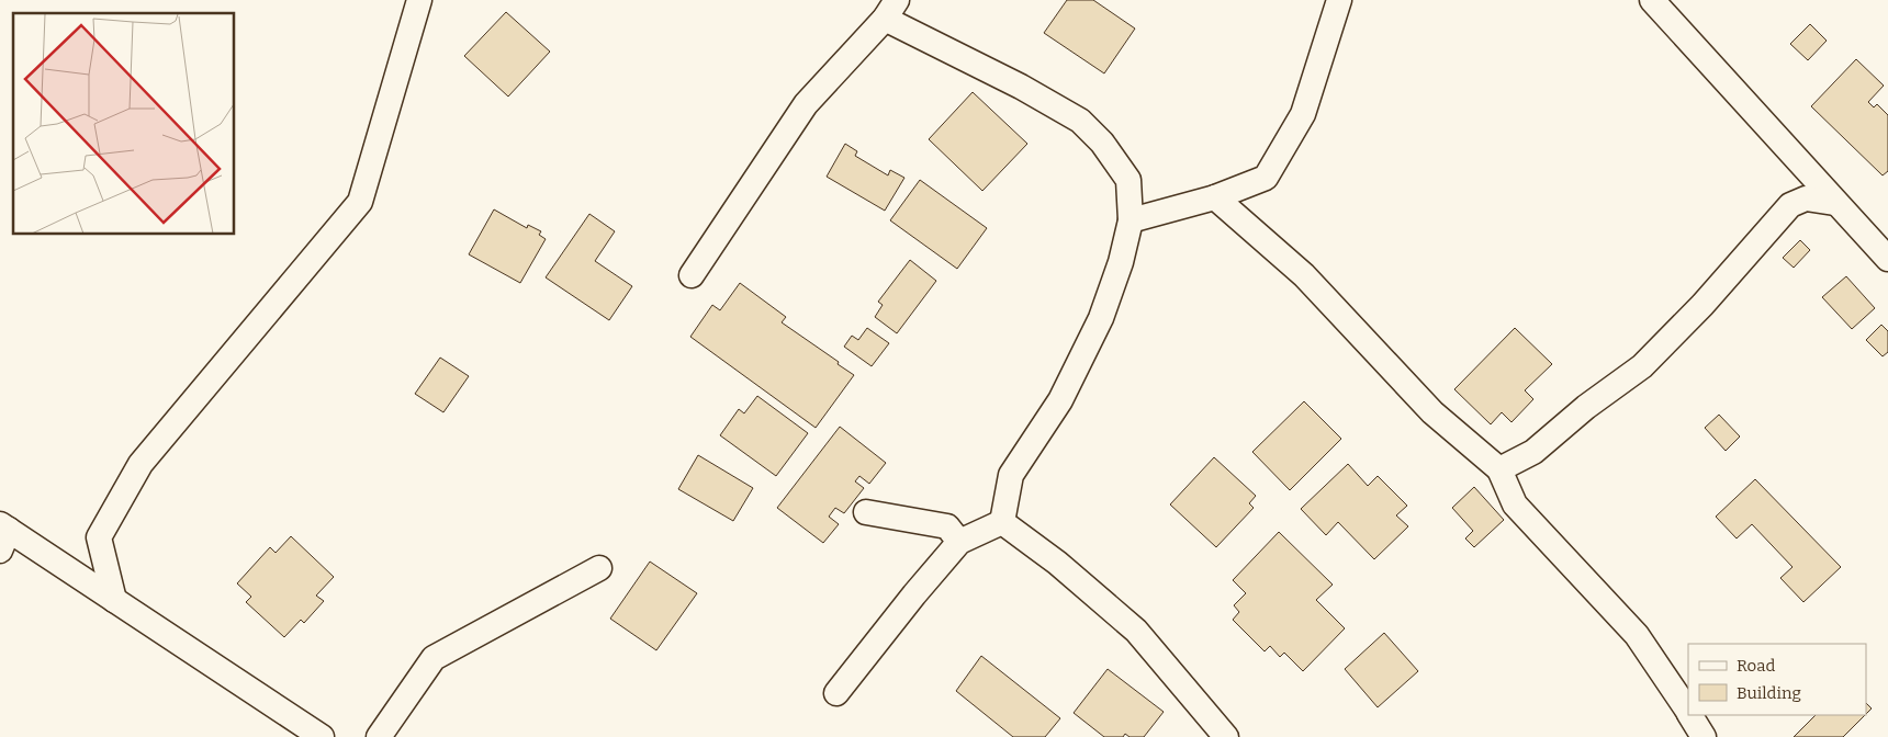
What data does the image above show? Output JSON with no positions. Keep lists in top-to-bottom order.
{
  "legend": ["Road", "Building"]
}
